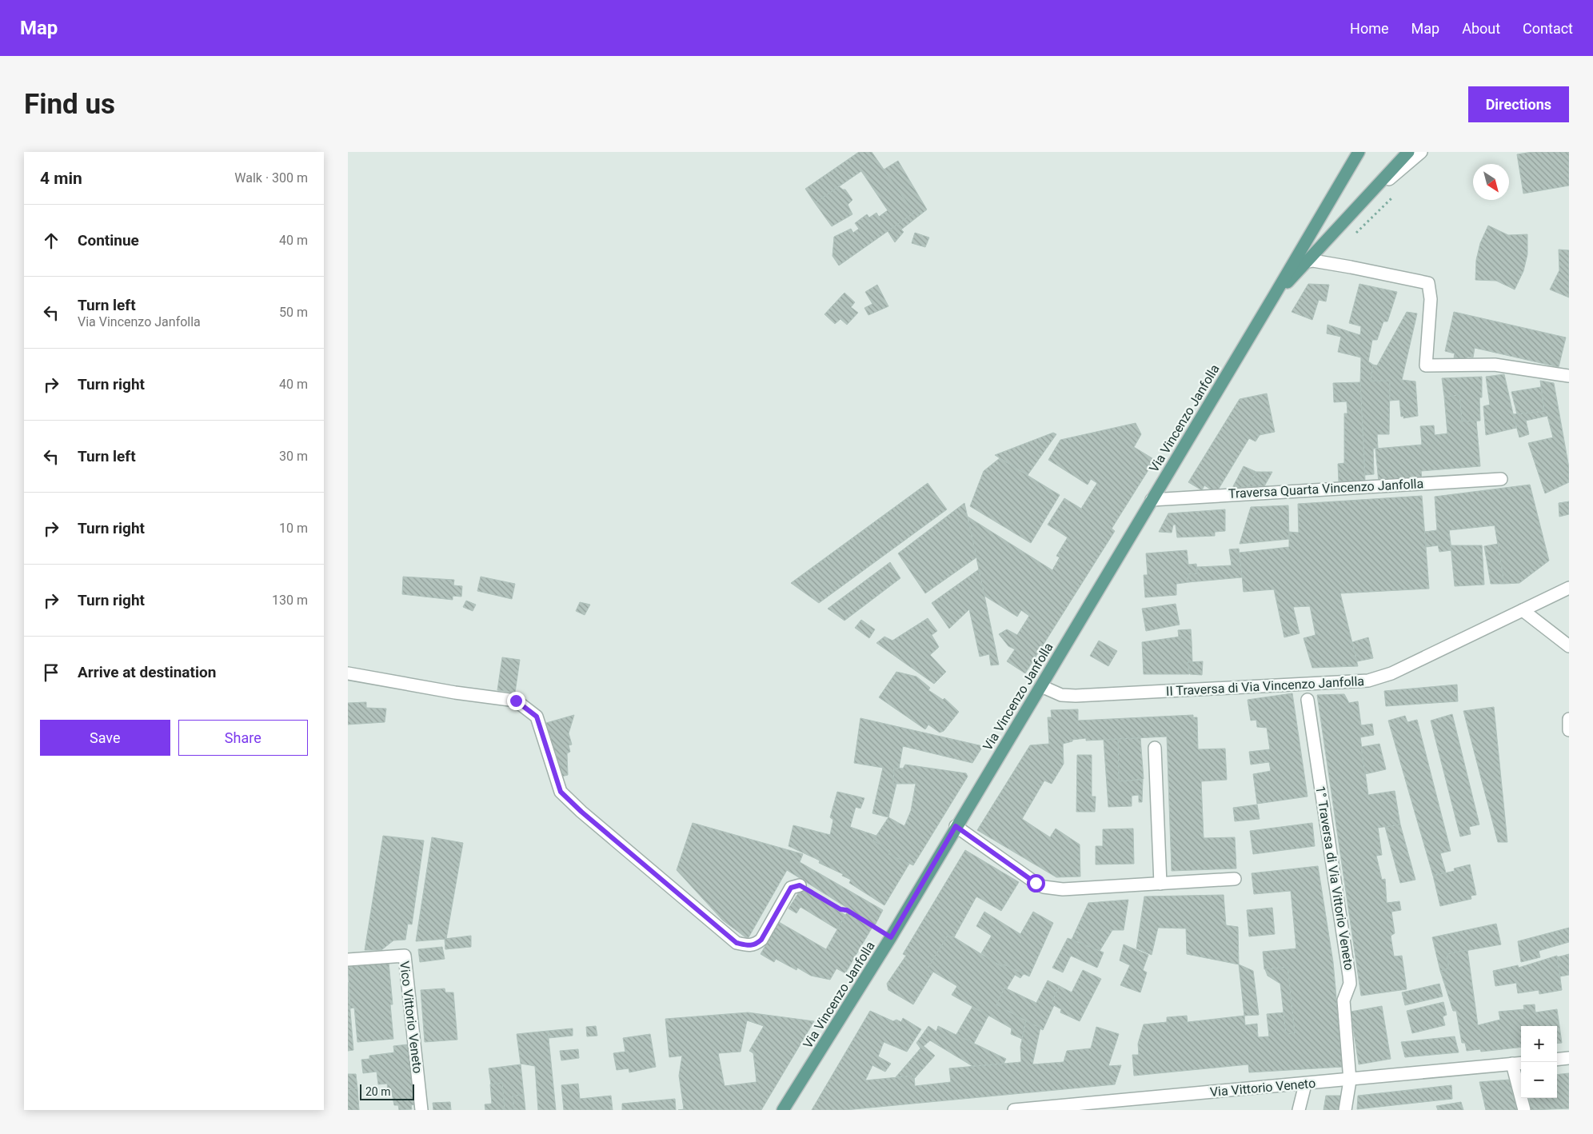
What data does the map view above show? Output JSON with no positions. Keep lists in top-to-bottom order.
{
  "streets": {
    "main road": ["Via Vincenzo Janfolla"],
    "street": [
      "Traversa Quarta Vincenzo Janfolla",
      "II Traversa di Via Vincenzo Janfolla",
      "1° Traversa di Via Vittorio Veneto",
      "Vico Vittorio Veneto",
      "Via Vittorio Veneto"
    ]
  },
  "crossings": [
    ["Via Vincenzo Janfolla", "Traversa Quarta Vincenzo Janfolla"],
    ["Via Vincenzo Janfolla", "II Traversa di Via Vincenzo Janfolla"],
    ["1° Traversa di Via Vittorio Veneto", "Via Vittorio Veneto"]
  ],
  "scale_bar": "20 m",
  "north": "bottom right",
  "page": {
    "header": "Map",
    "nav": [
      "Home",
      "Map",
      "About",
      "Contact"
    ],
    "buttons": [
      "Directions",
      ["Save", "Share"]
    ],
    "title": "Find us",
    "heading": ["4 min", "Walk · 300 m"],
    "list": [
      ["Continue", "40 m"],
      ["Turn left", "Via Vincenzo Janfolla", "50 m"],
      ["Turn right", "40 m"],
      ["Turn left", "30 m"],
      ["Turn right", "10 m"],
      ["Turn right", "130 m"],
      "Arrive at destination"
    ],
    "map_buttons": ["+", "−"],
    "scale": "20 m"
  }
}
